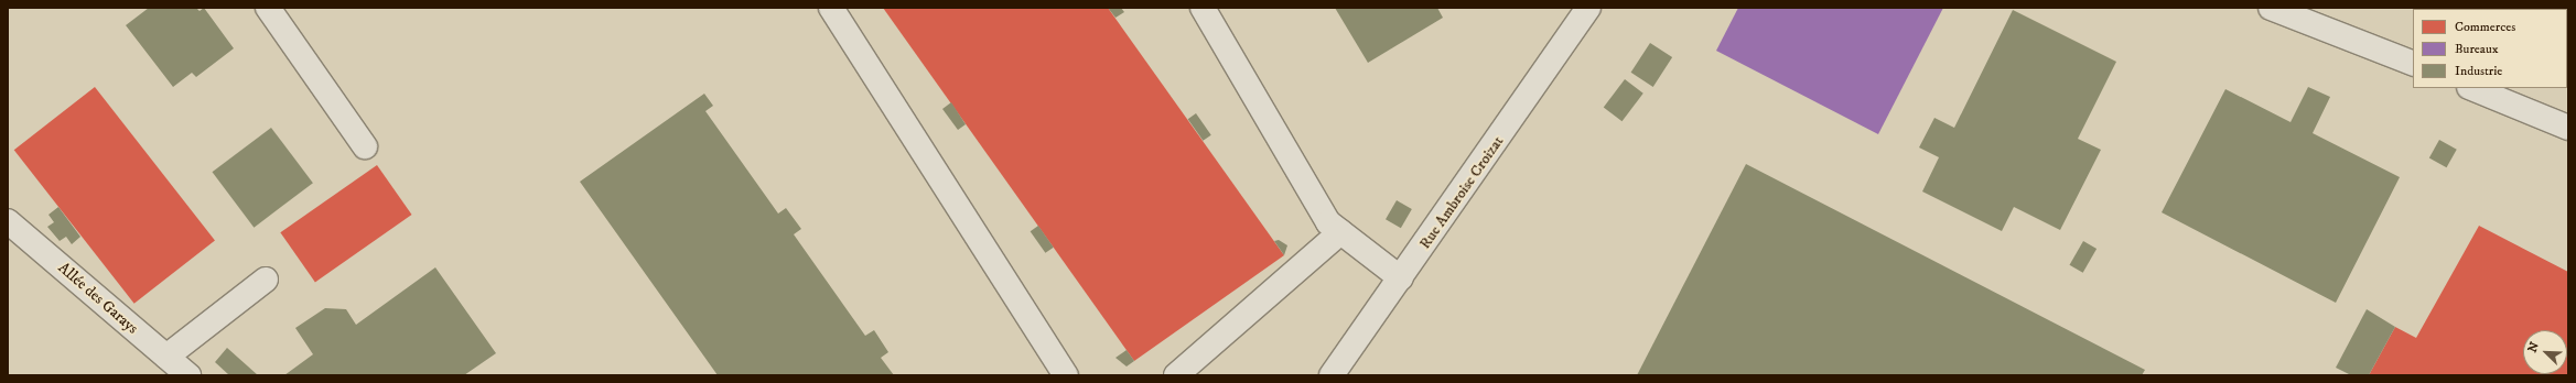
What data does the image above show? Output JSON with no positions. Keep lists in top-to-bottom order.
{
  "streets": {
    "street": ["Rue Ambroise Croizat", "Allée des Garays"]
  },
  "legend": ["Commerces", "Bureaux", "Industrie"],
  "north": "top left"
}
